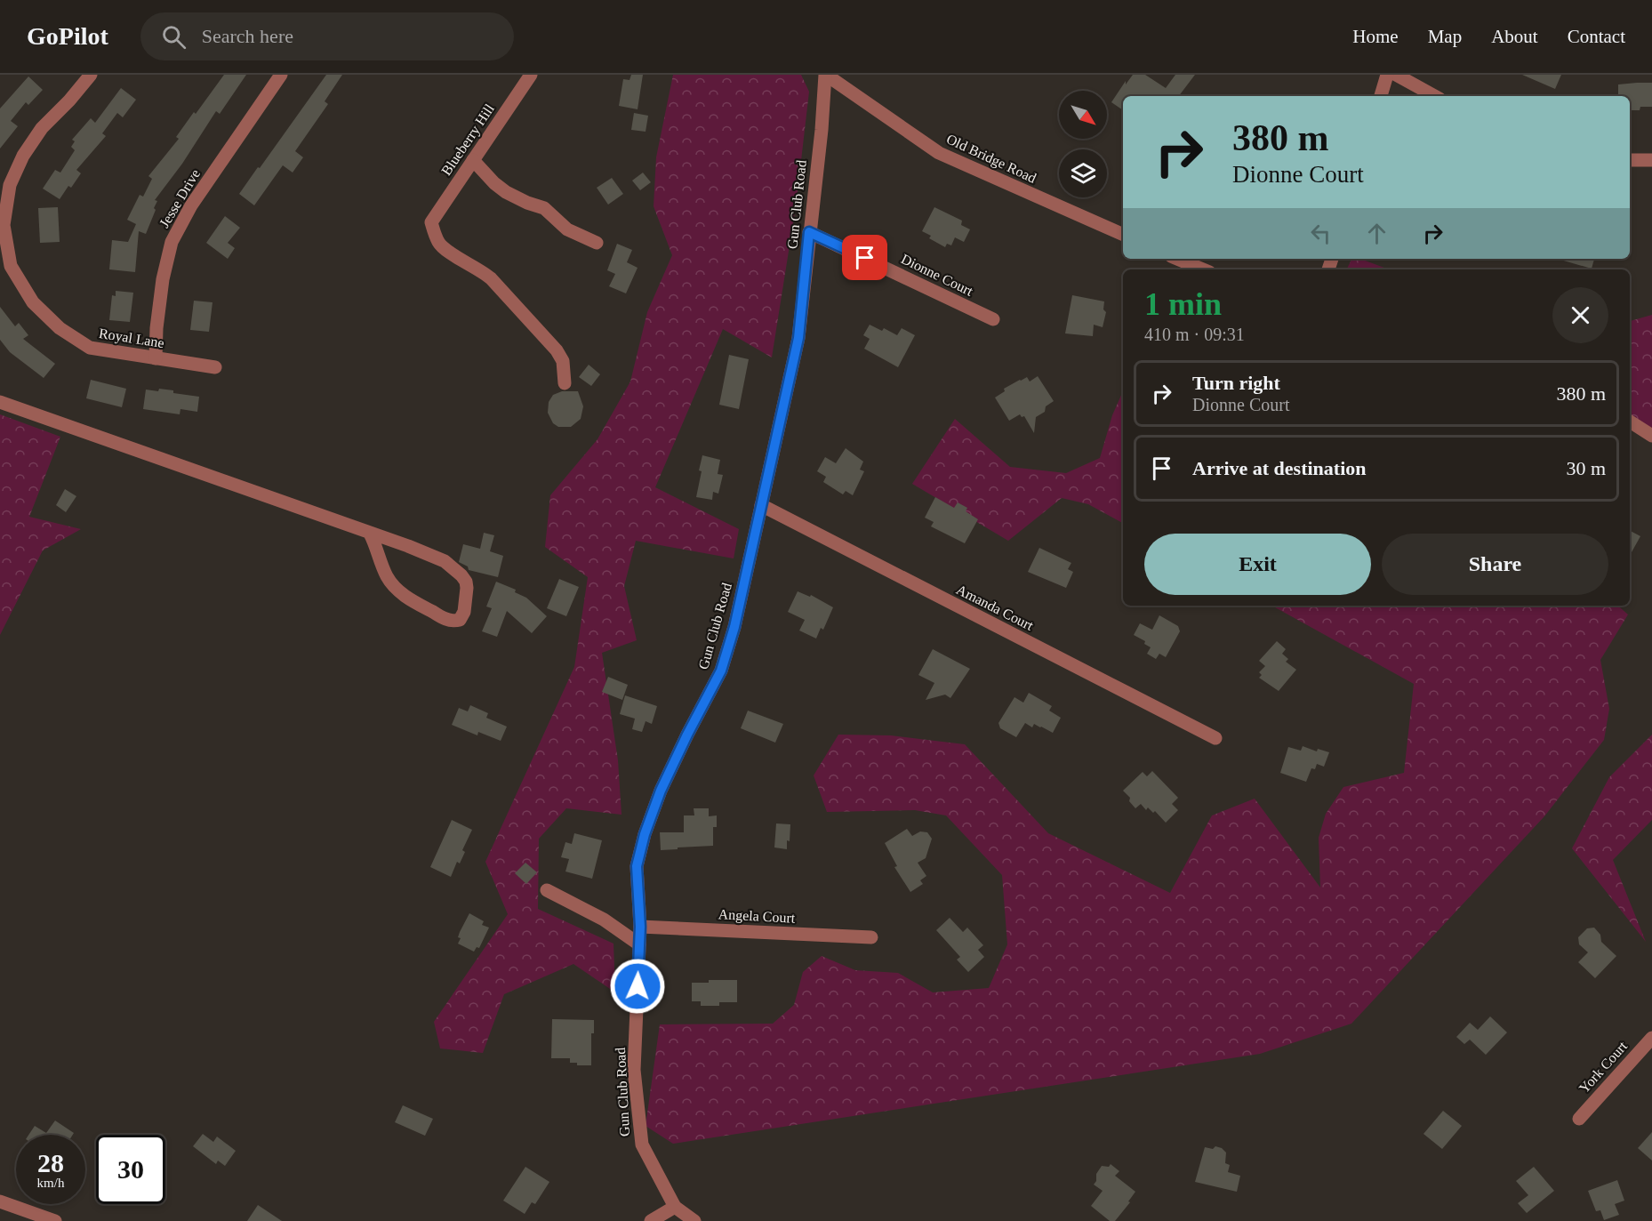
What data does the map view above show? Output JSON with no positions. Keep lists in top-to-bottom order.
{
  "streets": {
    "street": [
      "Blueberry Hill",
      "Old Bridge Road",
      "Jesse Drive",
      "Gun Club Road",
      "Dionne Court",
      "Royal Lane",
      "Amanda Court",
      "Angela Court",
      "York Court"
    ]
  },
  "crossings": [
    ["Old Bridge Road", "Gun Club Road"],
    ["Jesse Drive", "Royal Lane"],
    ["Gun Club Road", "Dionne Court"],
    ["Gun Club Road", "Amanda Court"],
    ["Gun Club Road", "Angela Court"]
  ],
  "north": "bottom right",
  "page": {
    "header": "GoPilot",
    "search": "Search here",
    "nav": [
      "Home",
      "Map",
      "About",
      "Contact"
    ],
    "turn": ["380 m", "Dionne Court"],
    "heading": ["1 min", "410 m · 09:31"],
    "list": [
      {
        "name": "Turn right",
        "note": "Dionne Court",
        "value": "380 m"
      },
      {
        "name": "Arrive at destination",
        "value": "30 m"
      }
    ],
    "buttons": ["Exit", "Share"],
    "speed": "28 km/h",
    "limit": "30"
  }
}
